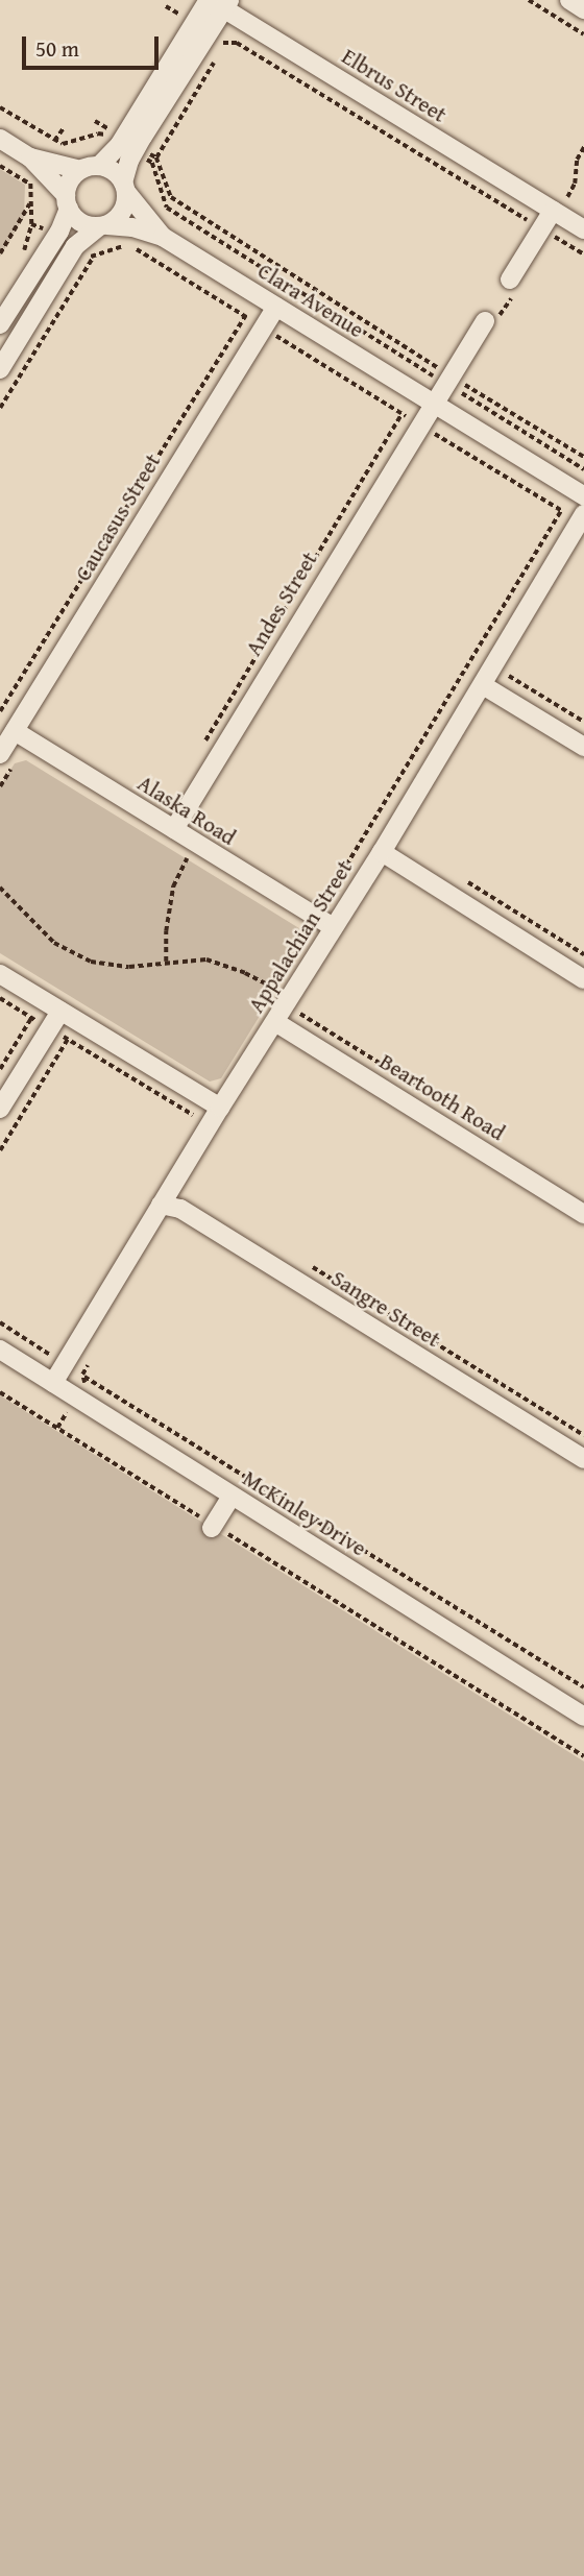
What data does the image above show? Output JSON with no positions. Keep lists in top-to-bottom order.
{
  "streets": {
    "street": [
      "Elbrus Street",
      "Clara Avenue",
      "Caucasus Street",
      "Andes Street",
      "Alaska Road",
      "Appalachian Street",
      "Beartooth Road",
      "Sangre Street",
      "McKinley Drive"
    ]
  },
  "crossings": [
    ["Clara Avenue", "Caucasus Street"],
    ["Clara Avenue", "Andes Street"],
    ["Caucasus Street", "Alaska Road"],
    ["Andes Street", "Alaska Road"],
    ["Alaska Road", "Appalachian Street"],
    ["Appalachian Street", "Beartooth Road"],
    ["Appalachian Street", "Sangre Street"],
    ["Appalachian Street", "McKinley Drive"]
  ],
  "scale_bar": "50 m"
}
